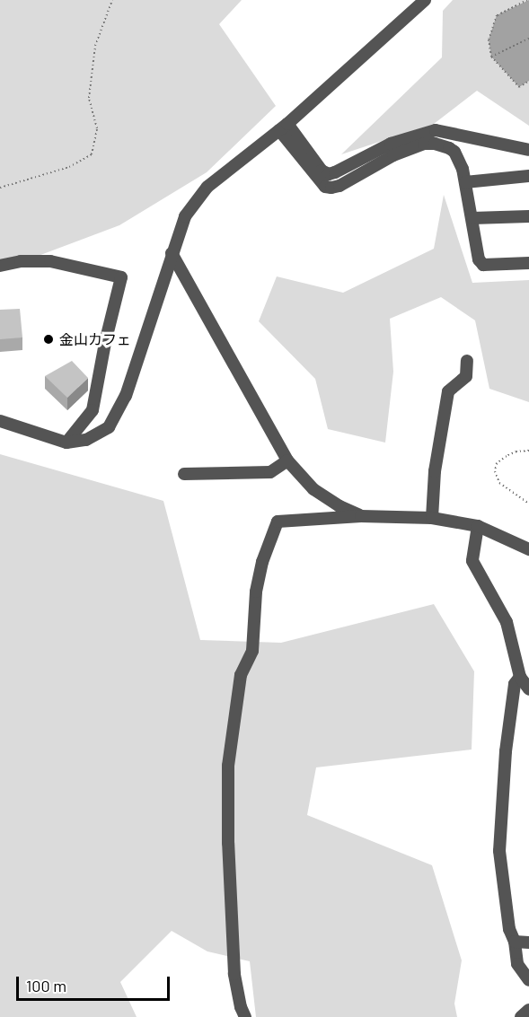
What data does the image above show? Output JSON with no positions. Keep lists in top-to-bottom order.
{
  "places": ["金山カフェ"],
  "scale_bar": "100 m"
}
